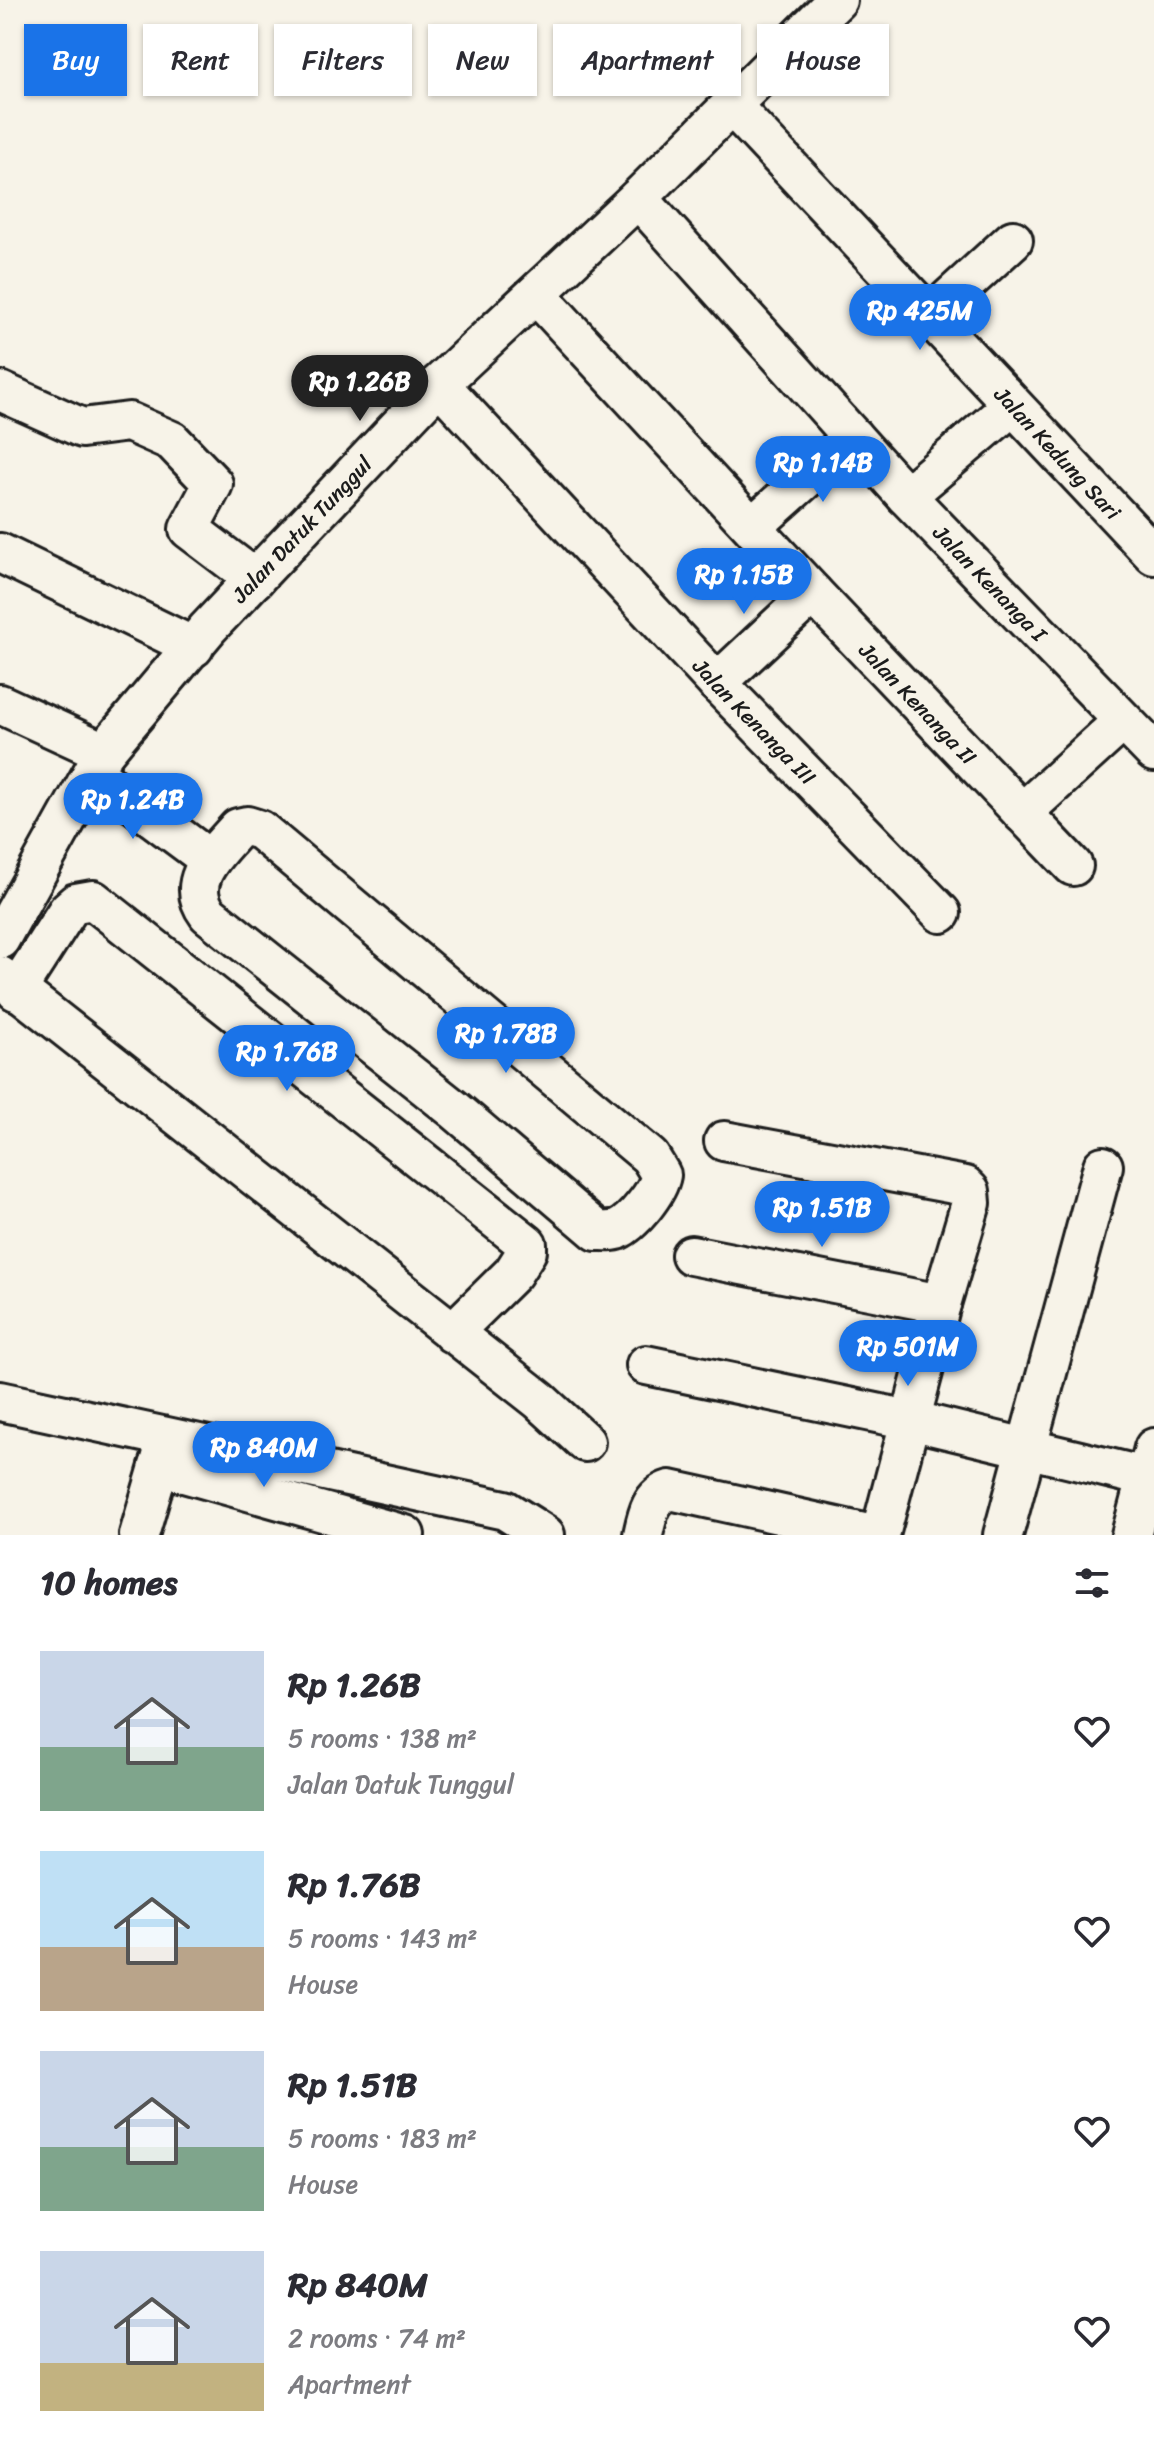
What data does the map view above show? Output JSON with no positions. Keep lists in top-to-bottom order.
{
  "streets": {
    "street": [
      "Jalan Kedung Sari",
      "Jalan Datuk Tunggul",
      "Jalan Kenanga I",
      "Jalan Kenanga II",
      "Jalan Kenanga III"
    ]
  },
  "crossings": [
    ["Jalan Kedung Sari", "Jalan Datuk Tunggul"],
    ["Jalan Datuk Tunggul", "Jalan Kenanga I"],
    ["Jalan Datuk Tunggul", "Jalan Kenanga II"],
    ["Jalan Datuk Tunggul", "Jalan Kenanga III"]
  ],
  "page": {
    "chip": [
      "Buy",
      "Rent",
      "Filters",
      "New",
      "Apartment",
      "House"
    ],
    "price": [
      "Rp 425M",
      "Rp 1.26B",
      "Rp 1.14B",
      "Rp 1.15B",
      "Rp 1.24B",
      "Rp 1.78B",
      "Rp 1.76B",
      "Rp 1.51B",
      "Rp 501M",
      "Rp 840M"
    ],
    "heading": "10 homes",
    "list": [
      {
        "name": "Rp 1.26B",
        "note": "5 rooms · 138 m² · Jalan Datuk Tunggul"
      },
      {
        "name": "Rp 1.76B",
        "note": "5 rooms · 143 m² · House"
      },
      {
        "name": "Rp 1.51B",
        "note": "5 rooms · 183 m² · House"
      },
      {
        "name": "Rp 840M",
        "note": "2 rooms · 74 m² · Apartment"
      }
    ]
  }
}
